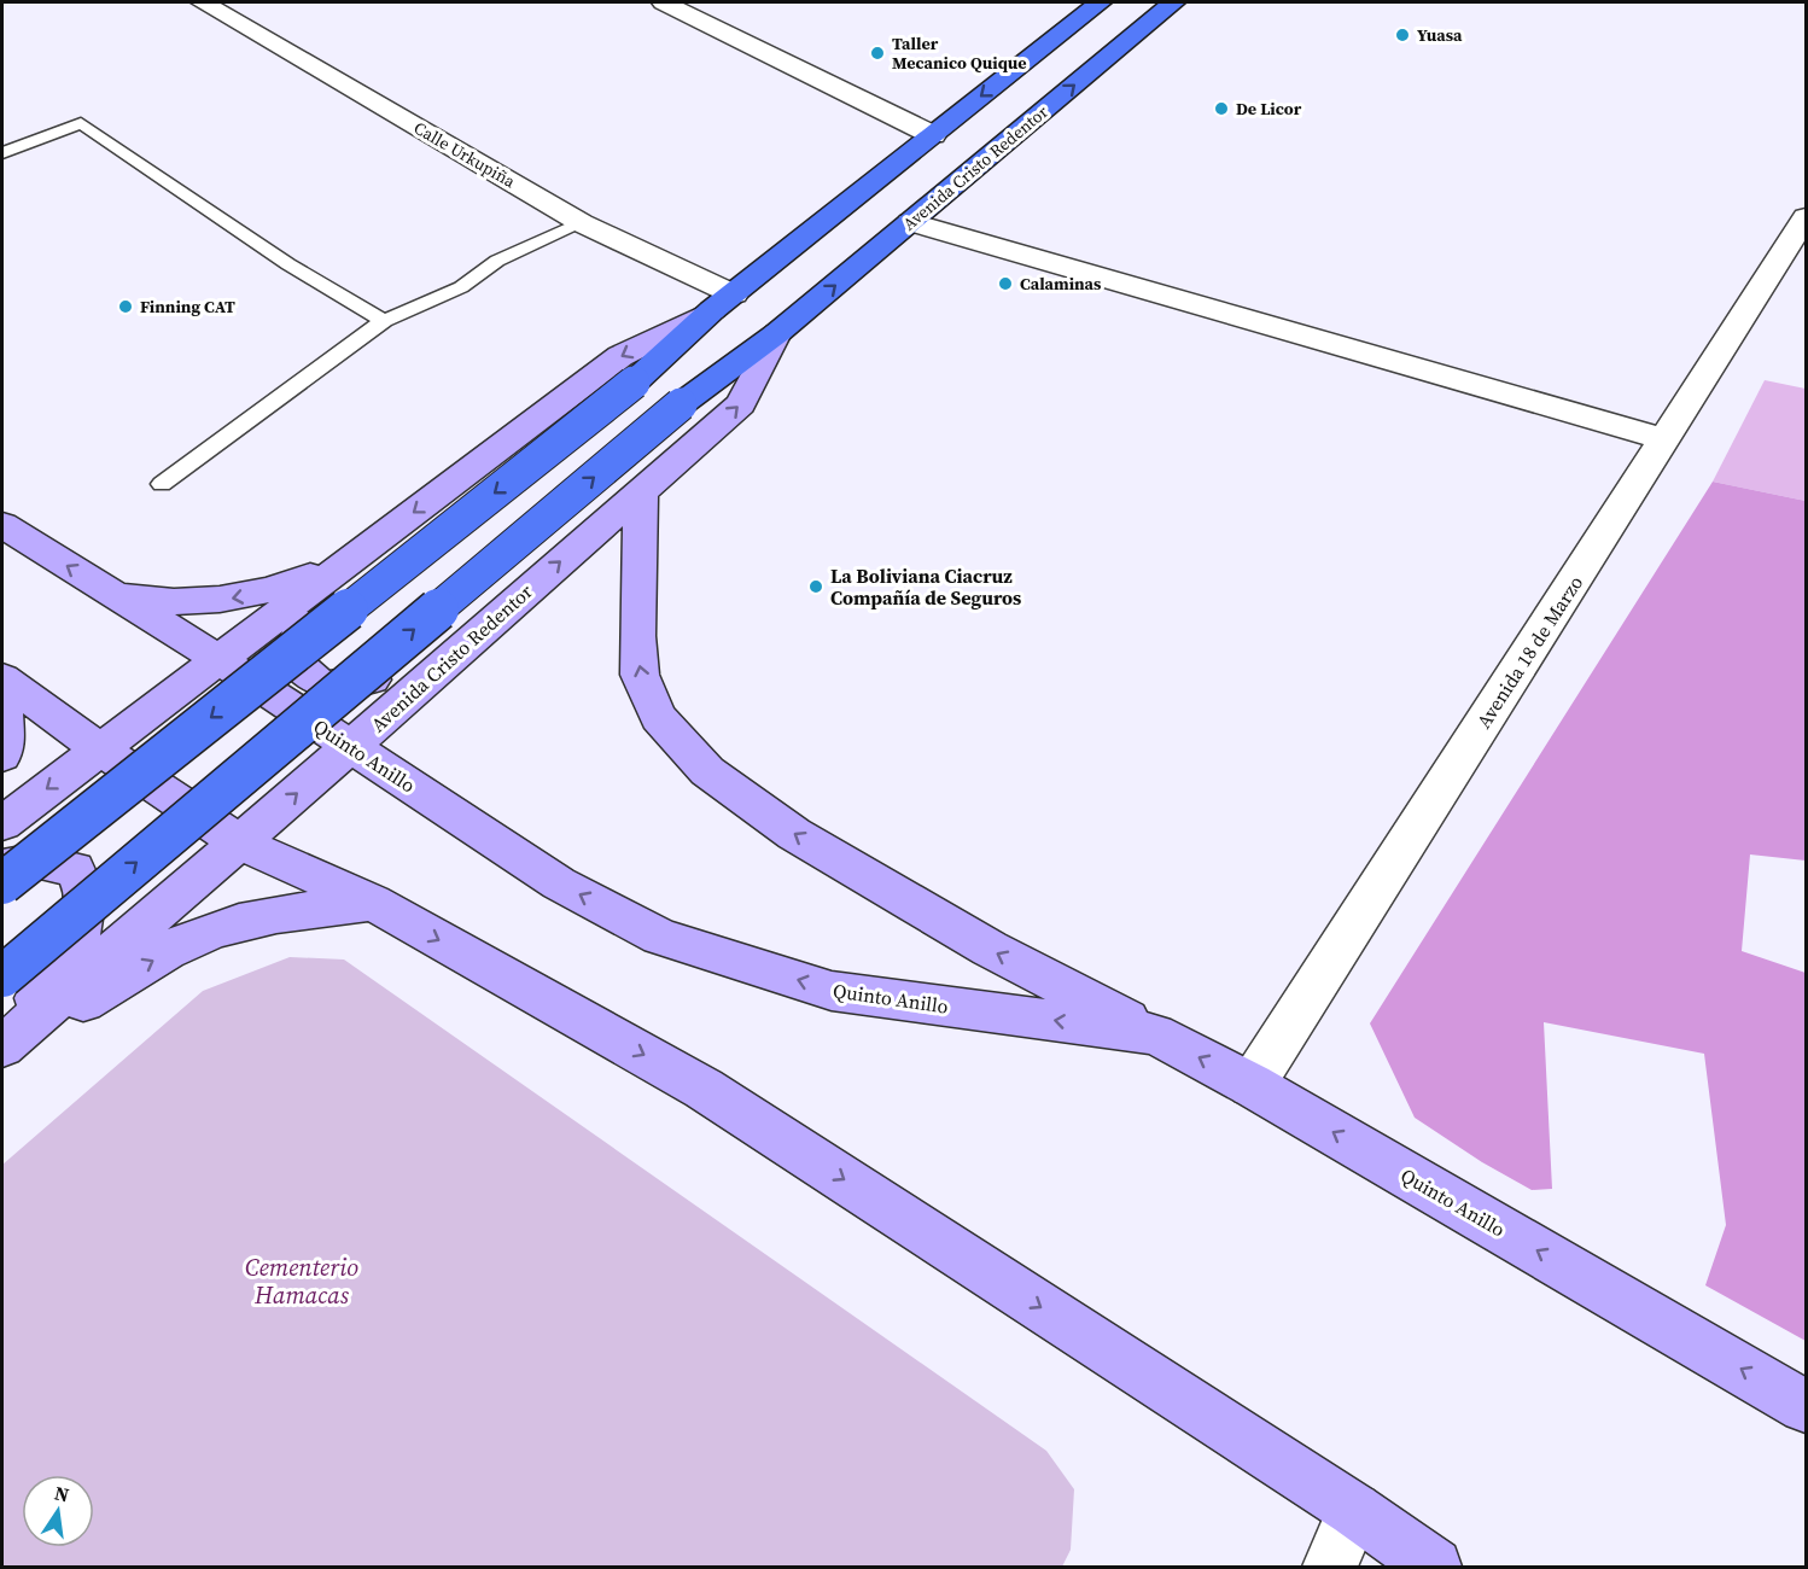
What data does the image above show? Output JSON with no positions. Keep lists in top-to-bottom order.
{
  "streets": {
    "highway": ["Avenida Cristo Redentor"],
    "main road": ["Quinto Anillo"],
    "street": ["Calle Urkupiña", "Avenida 18 de Marzo"]
  },
  "crossings": [
    ["Avenida Cristo Redentor", "Quinto Anillo"],
    ["Avenida 18 de Marzo", "Quinto Anillo"]
  ],
  "parks": ["Cementerio Hamacas"],
  "places": [
    "Yuasa",
    "Taller Mecanico Quique",
    "De Licor",
    "Calaminas",
    "Finning CAT",
    "La Boliviana Ciacruz Compañía de Seguros"
  ],
  "north": "top"
}
